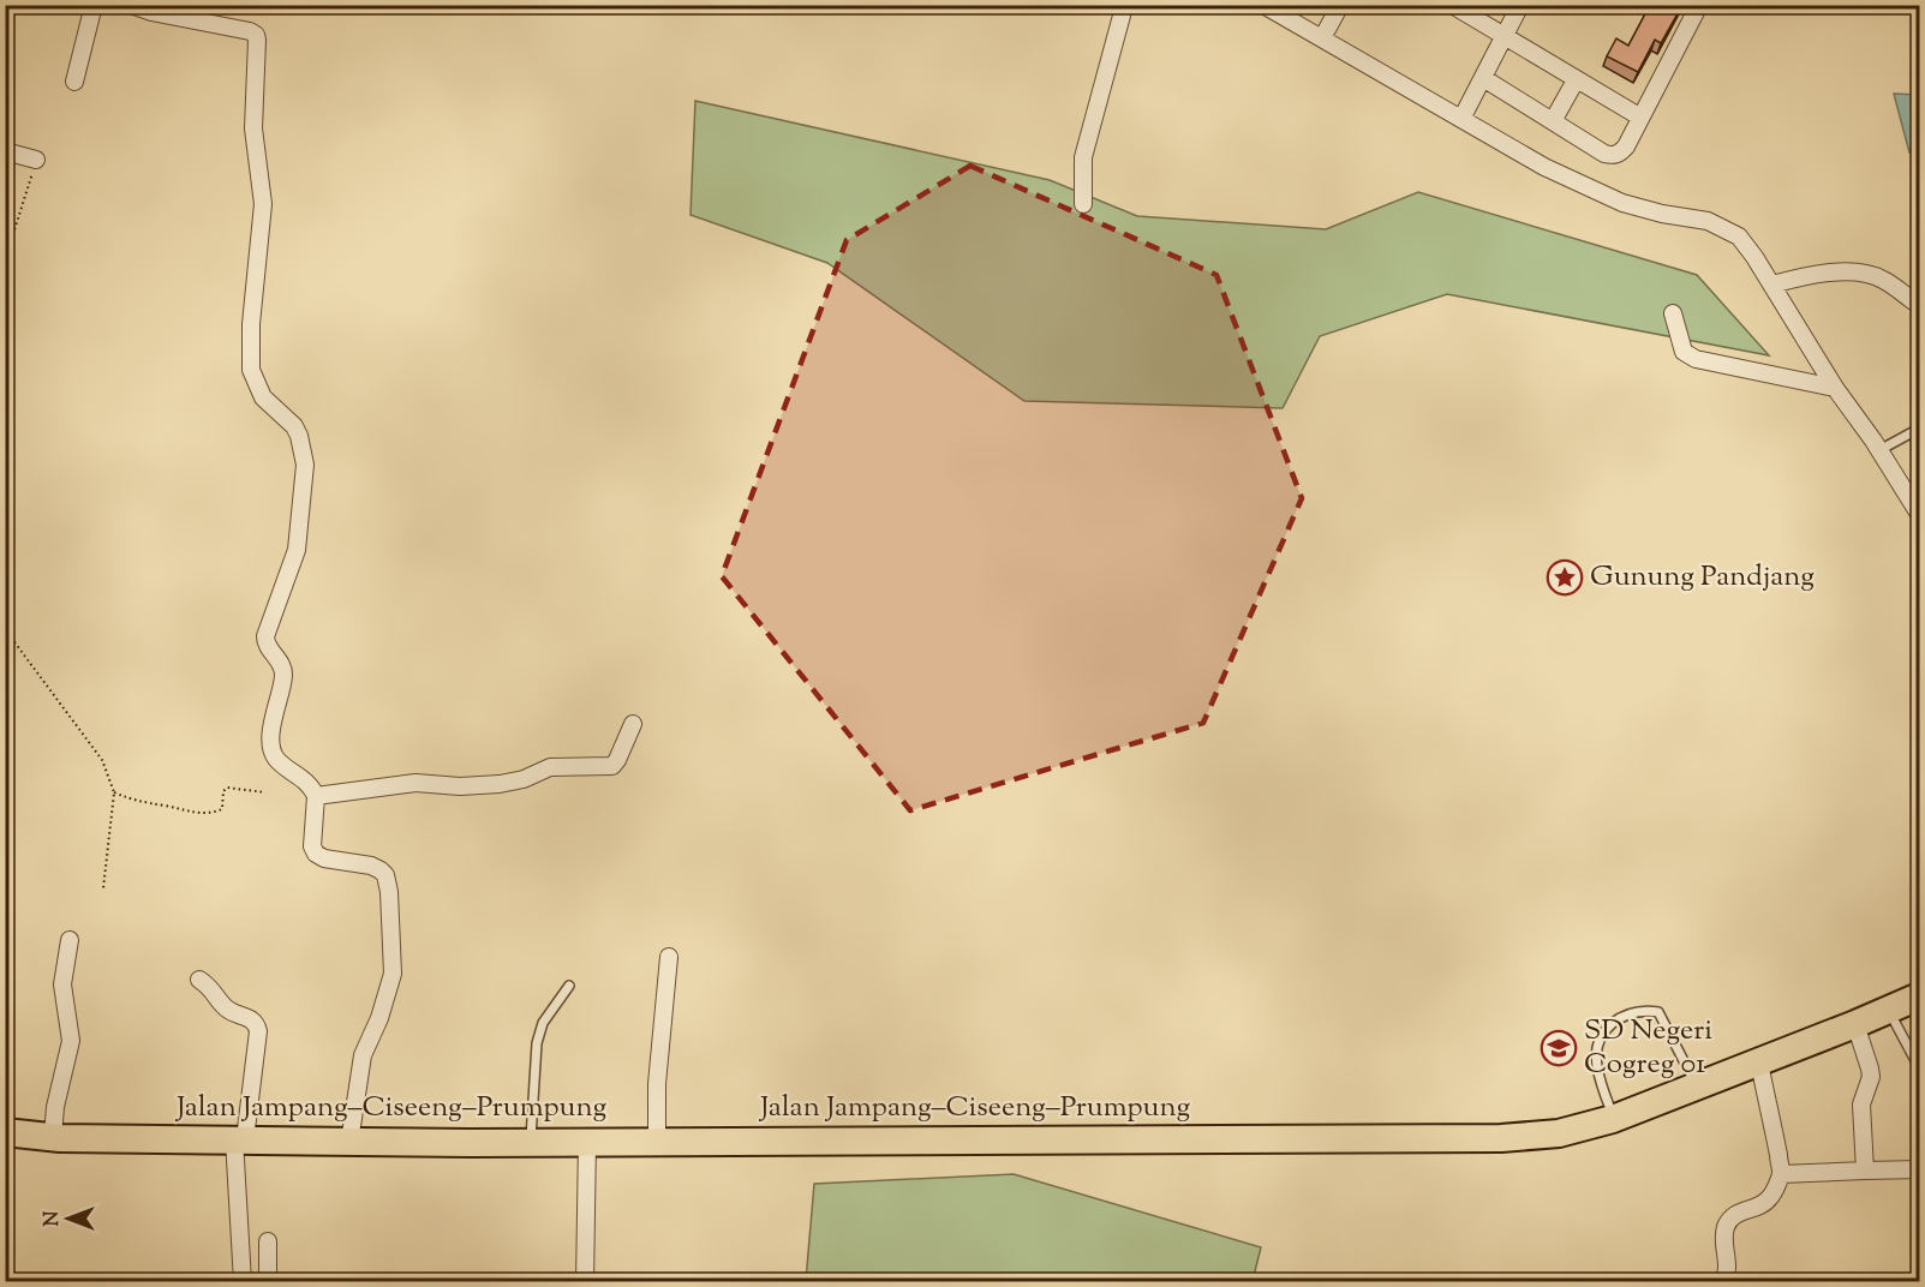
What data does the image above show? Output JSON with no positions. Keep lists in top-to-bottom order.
{
  "streets": {
    "main road": ["Jalan Jampang–Ciseeng–Prumpung"]
  },
  "places": {
    "place": ["Gunung Pandjang"],
    "school or university": ["SD Negeri Cogreg 01"]
  },
  "north": "left"
}
